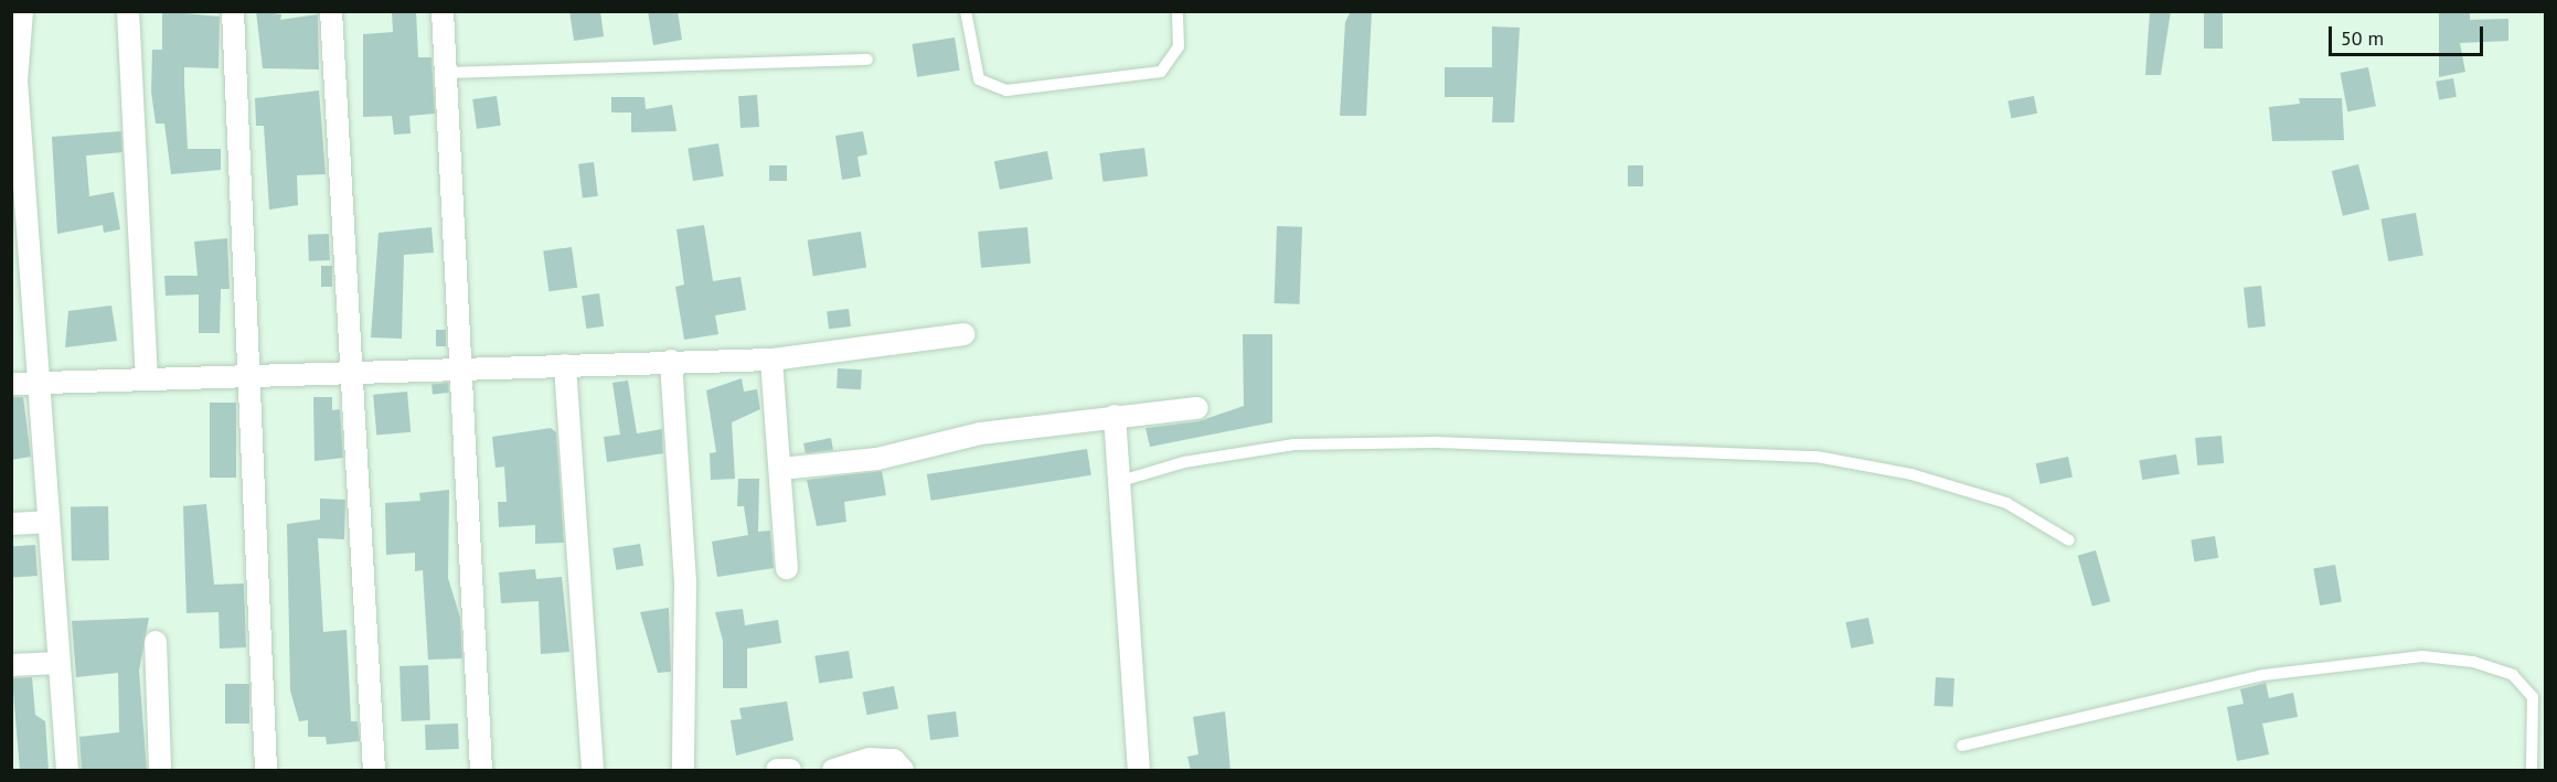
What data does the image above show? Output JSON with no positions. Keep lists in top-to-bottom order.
{
  "scale_bar": "50 m"
}
